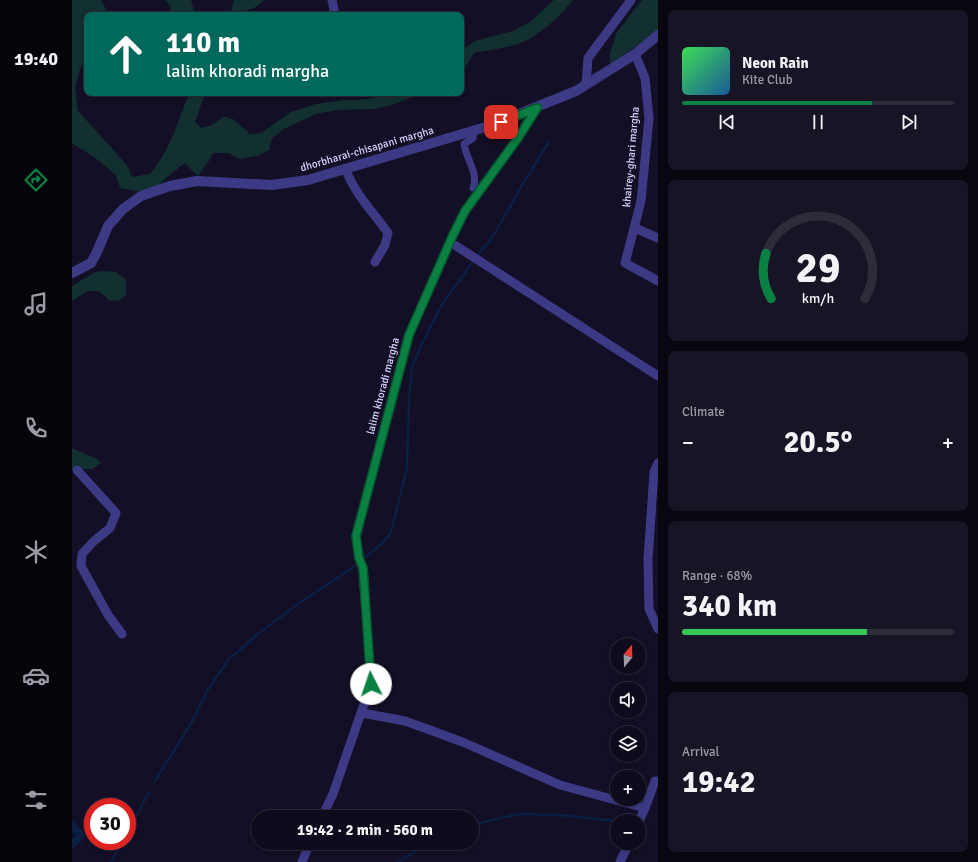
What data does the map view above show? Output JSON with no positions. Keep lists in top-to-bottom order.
{
  "streets": {
    "street": ["dhorbharai-chisapani margha", "khairey-ghari margha", "lalim khoradi margha"]
  },
  "crossings": [
    ["dhorbharai-chisapani margha", "khairey-ghari margha"],
    ["dhorbharai-chisapani margha", "lalim khoradi margha"]
  ],
  "north": "top",
  "page": {
    "tabs": "19:40",
    "turn": ["110 m", "lalim khoradi margha"],
    "song": ["Neon Rain", "Kite Club"],
    "tile": [
      "Climate",
      ["Range · 68%", "340 km"],
      ["Arrival", "19:42"]
    ],
    "heat": ["−", "20.5°", "+"],
    "map_buttons": ["+", "−"],
    "limit": "30",
    "trip": "19:42 · 2 min · 560 m",
    "gauge": ["29", "km/h"]
  }
}
